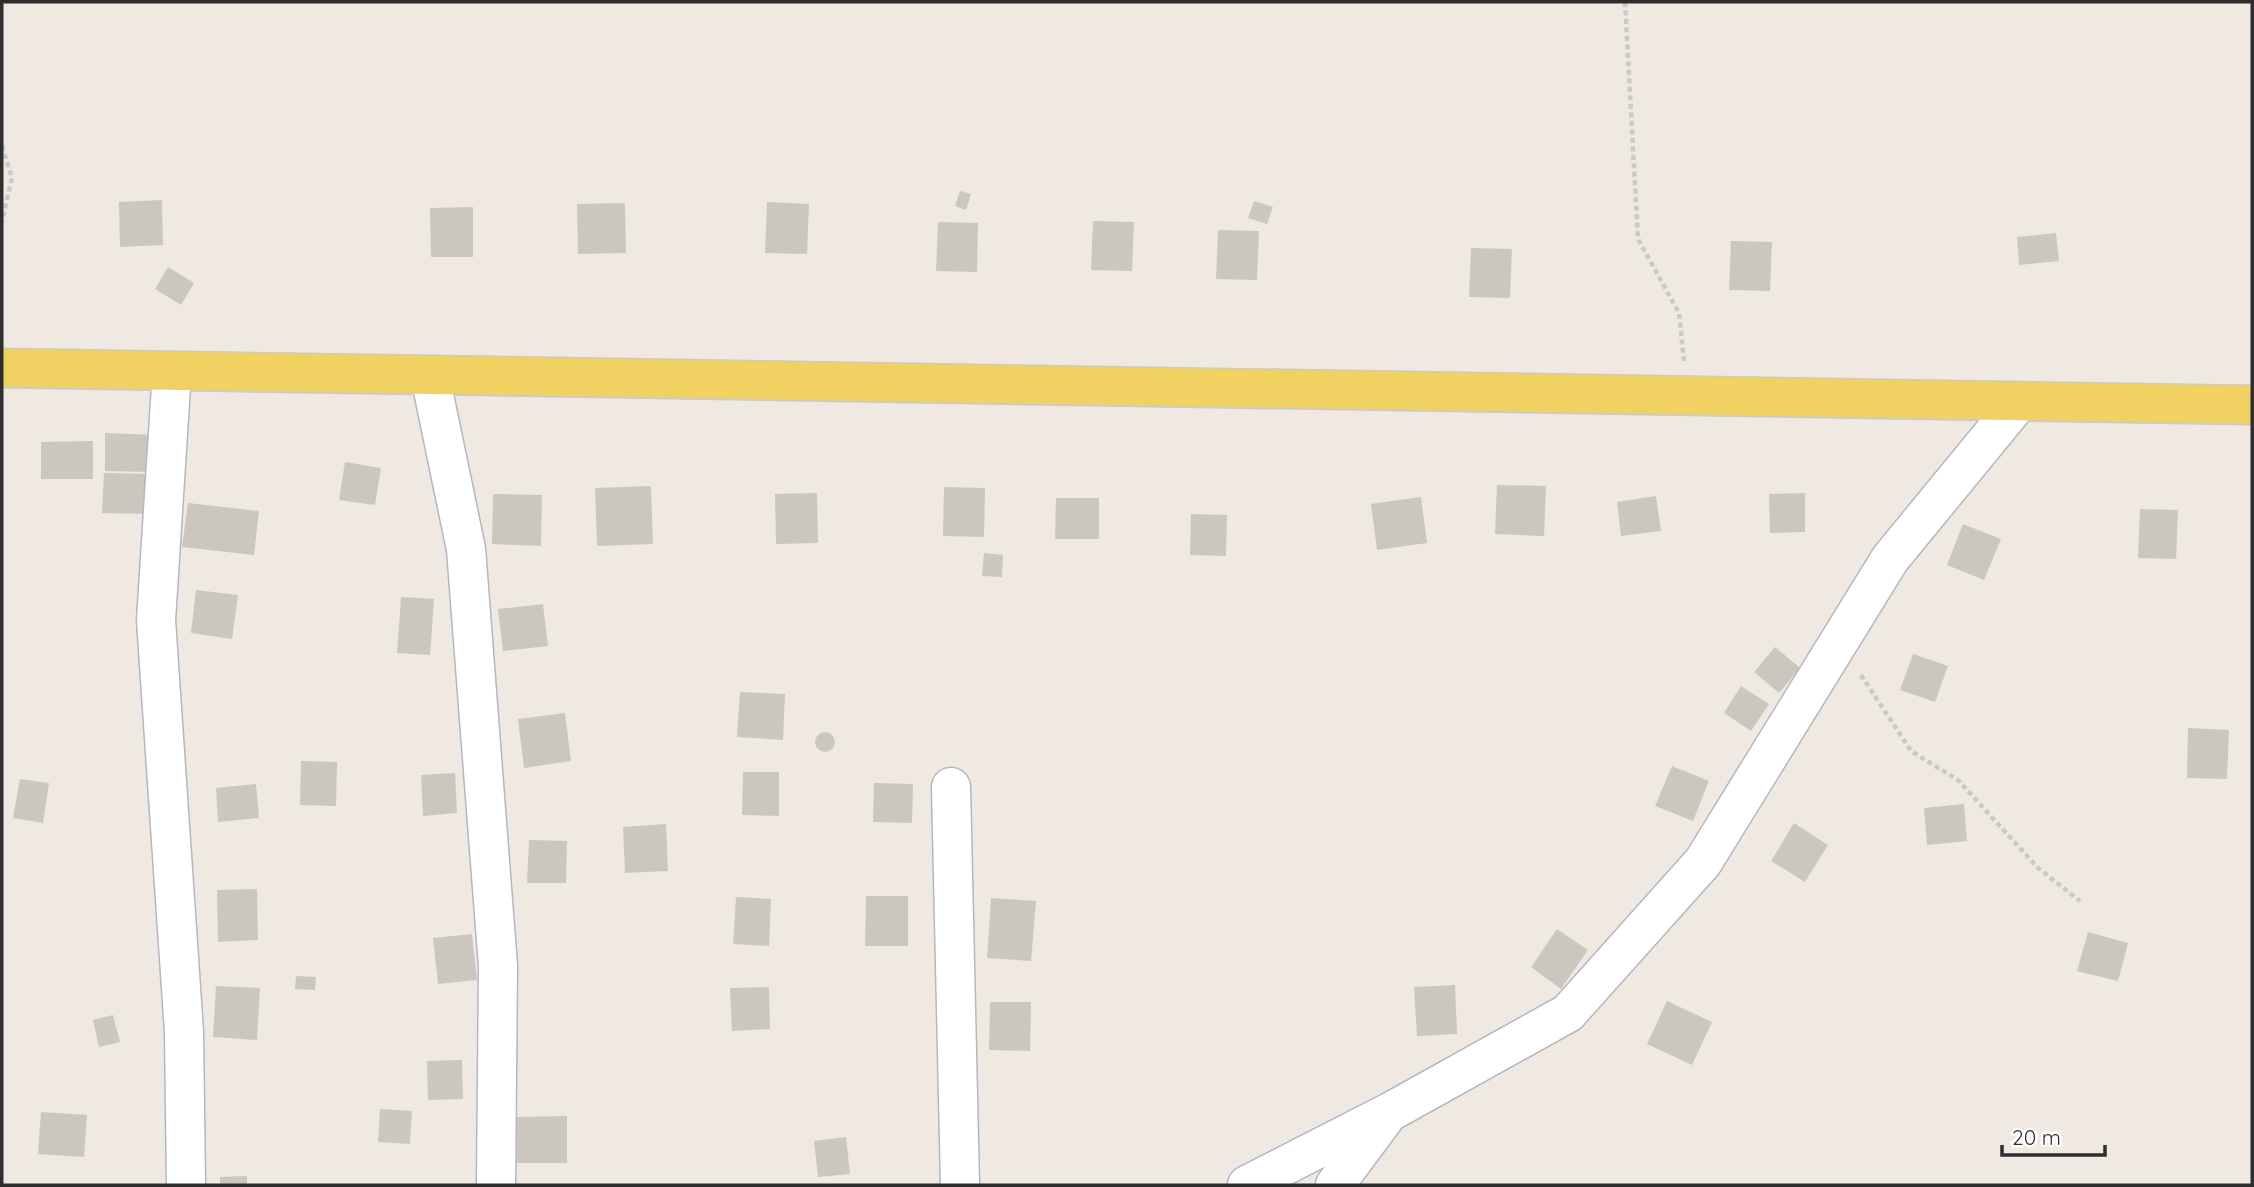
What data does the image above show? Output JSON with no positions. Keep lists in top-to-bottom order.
{
  "scale_bar": "20 m"
}
